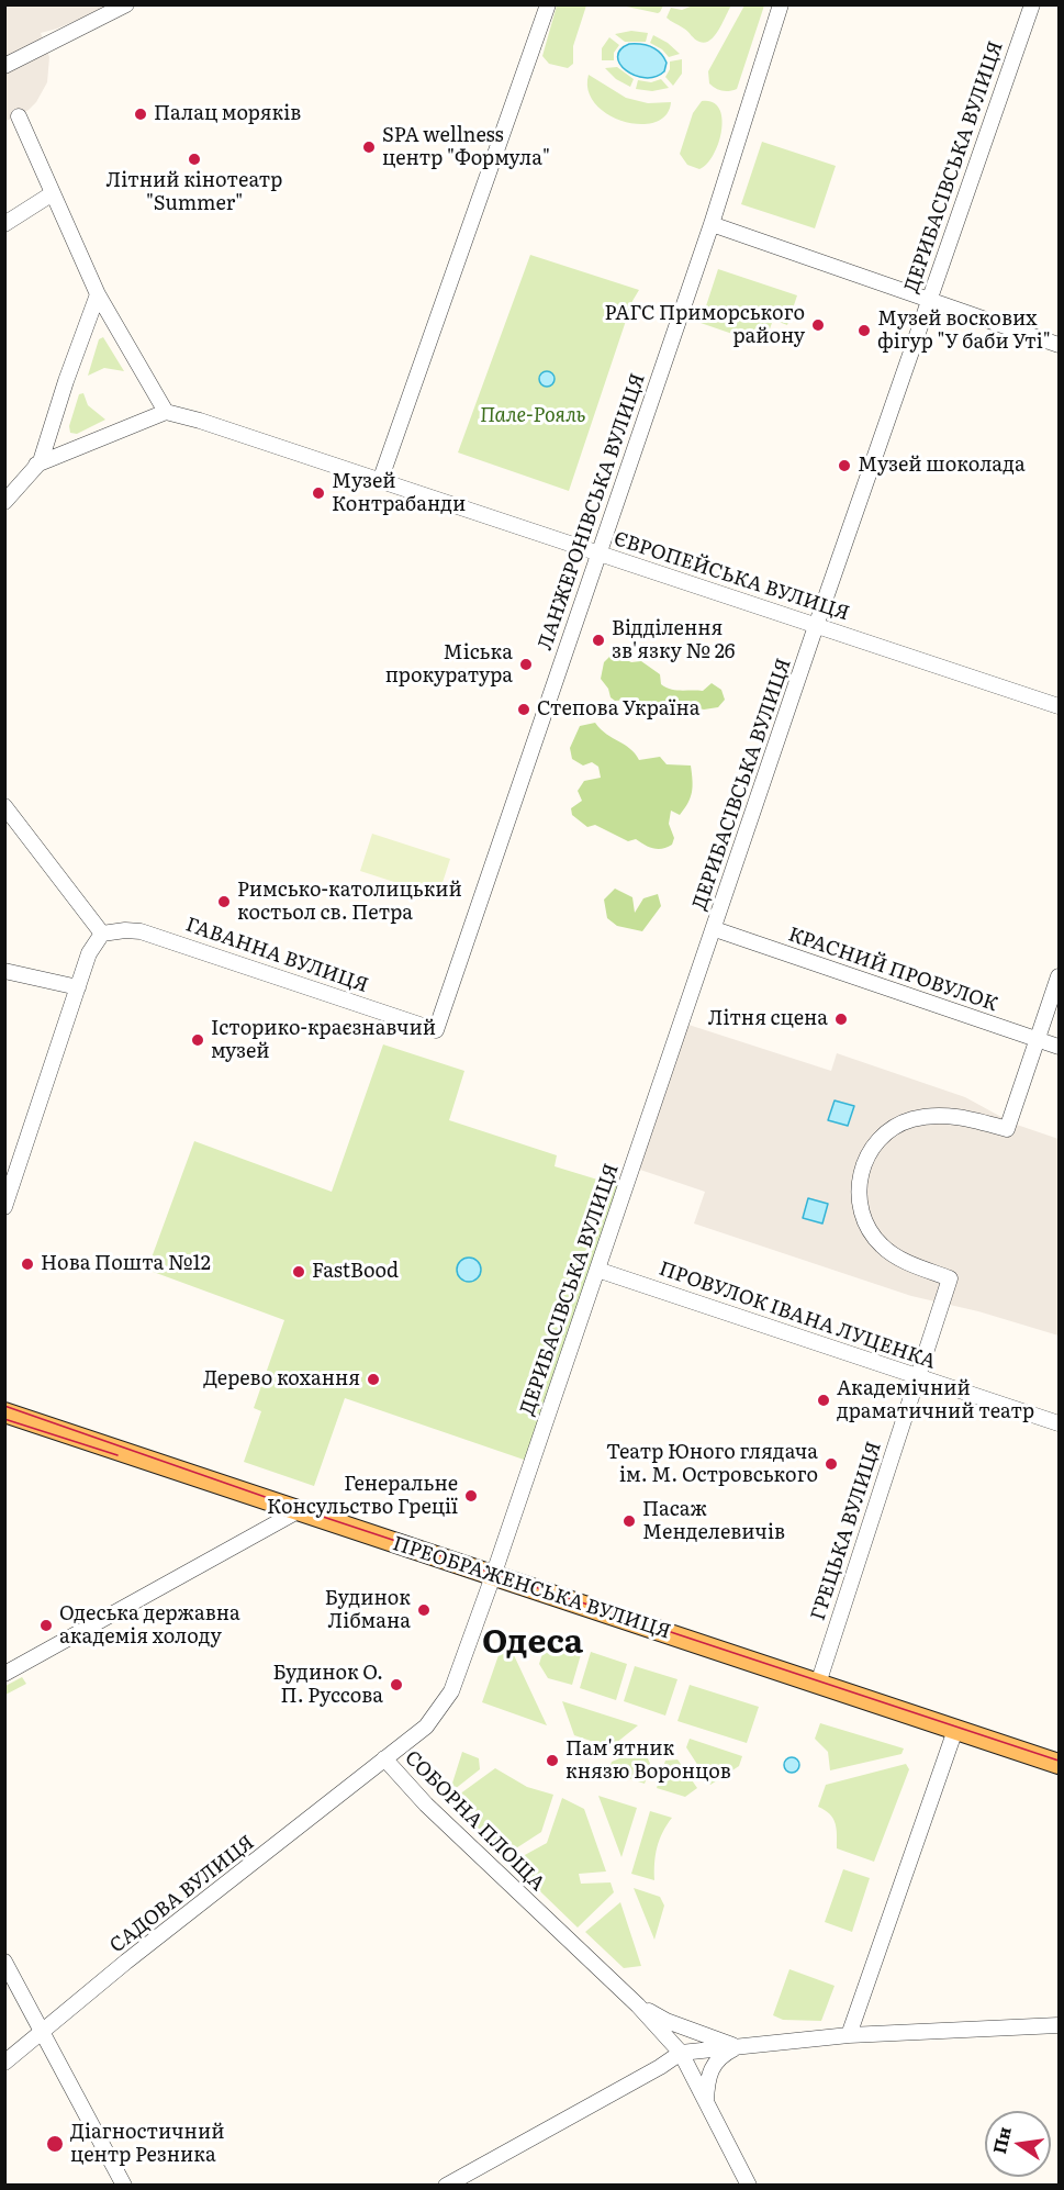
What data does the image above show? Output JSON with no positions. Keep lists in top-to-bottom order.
{
  "streets": {
    "main road": ["ПРЕОБРАЖЕНСЬКА ВУЛИЦЯ"],
    "street": [
      "ДЕРИБАСІВСЬКА ВУЛИЦЯ",
      "ЛАНЖЕРОНІВСЬКА ВУЛИЦЯ",
      "ЄВРОПЕЙСЬКА ВУЛИЦЯ",
      "ГАВАННА ВУЛИЦЯ",
      "КРАСНИЙ ПРОВУЛОК",
      "ПРОВУЛОК ІВАНА ЛУЦЕНКА",
      "ГРЕЦЬКА ВУЛИЦЯ",
      "СОБОРНА ПЛОЩА",
      "САДОВА ВУЛИЦЯ"
    ]
  },
  "crossings": [
    ["ДЕРИБАСІВСЬКА ВУЛИЦЯ", "ЄВРОПЕЙСЬКА ВУЛИЦЯ"],
    ["ДЕРИБАСІВСЬКА ВУЛИЦЯ", "КРАСНИЙ ПРОВУЛОК"],
    ["ДЕРИБАСІВСЬКА ВУЛИЦЯ", "ПРОВУЛОК ІВАНА ЛУЦЕНКА"],
    ["ДЕРИБАСІВСЬКА ВУЛИЦЯ", "ПРЕОБРАЖЕНСЬКА ВУЛИЦЯ"],
    ["ДЕРИБАСІВСЬКА ВУЛИЦЯ", "СОБОРНА ПЛОЩА"],
    ["ЛАНЖЕРОНІВСЬКА ВУЛИЦЯ", "ЄВРОПЕЙСЬКА ВУЛИЦЯ"],
    ["ЛАНЖЕРОНІВСЬКА ВУЛИЦЯ", "ГАВАННА ВУЛИЦЯ"],
    ["КРАСНИЙ ПРОВУЛОК", "ГРЕЦЬКА ВУЛИЦЯ"],
    ["ПРОВУЛОК ІВАНА ЛУЦЕНКА", "ГРЕЦЬКА ВУЛИЦЯ"],
    ["ГРЕЦЬКА ВУЛИЦЯ", "ПРЕОБРАЖЕНСЬКА ВУЛИЦЯ"],
    ["ПРЕОБРАЖЕНСЬКА ВУЛИЦЯ", "СОБОРНА ПЛОЩА"],
    ["СОБОРНА ПЛОЩА", "САДОВА ВУЛИЦЯ"]
  ],
  "districts": ["Одеса"],
  "parks": ["Пале-Рояль"],
  "places": [
    "Палац моряків",
    "SPA wellness центр \"Формула\"",
    "Літний кінотеатр \"Summer\"",
    "РАГС Приморського району",
    "Музей воскових фігур \"У баби Уті\"",
    "Музей шоколада",
    "Музей Контрабанди",
    "Відділення зв'язку № 26",
    "Міська прокуратура",
    "Степова Україна",
    "Римсько-католицький костьол св. Петра",
    "Літня сцена",
    "Історико-краєзнавчий музей",
    "Нова Пошта №12",
    "FastBood",
    "Дерево кохання",
    "Академічний драматичний театр",
    "Театр Юного глядача ім. М. Островського",
    "Генеральне Консульство Греції",
    "Пасаж Менделевичів",
    "Будинок Лібмана",
    "Одеська державна академія холоду",
    "Будинок О. П. Руссова",
    "Пам'ятник князю Воронцов",
    "Діагностичний центр Резника"
  ],
  "north": "left"
}
